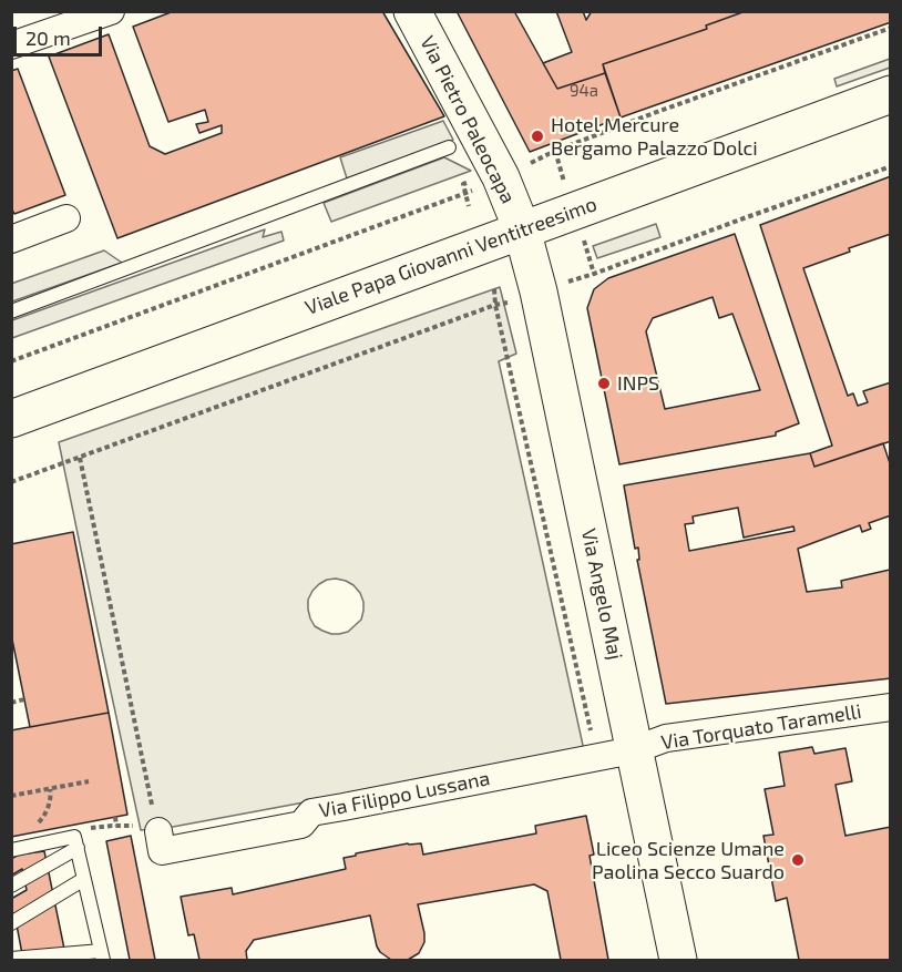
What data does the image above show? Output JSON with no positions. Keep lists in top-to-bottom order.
{
  "streets": {
    "main road": ["Via Pietro Paleocapa", "Viale Papa Giovanni Ventitreesimo", "Via Angelo Maj"],
    "street": ["Via Torquato Taramelli", "Via Filippo Lussana"]
  },
  "crossings": [
    ["Via Pietro Paleocapa", "Viale Papa Giovanni Ventitreesimo"],
    ["Via Pietro Paleocapa", "Via Angelo Maj"],
    ["Viale Papa Giovanni Ventitreesimo", "Via Angelo Maj"],
    ["Via Angelo Maj", "Via Torquato Taramelli"],
    ["Via Angelo Maj", "Via Filippo Lussana"],
    ["Via Torquato Taramelli", "Via Filippo Lussana"]
  ],
  "places": ["Hotel Mercure Bergamo Palazzo Dolci", "INPS", "Liceo Scienze Umane Paolina Secco Suardo"],
  "house_numbers": ["94a"],
  "scale_bar": "20 m"
}
